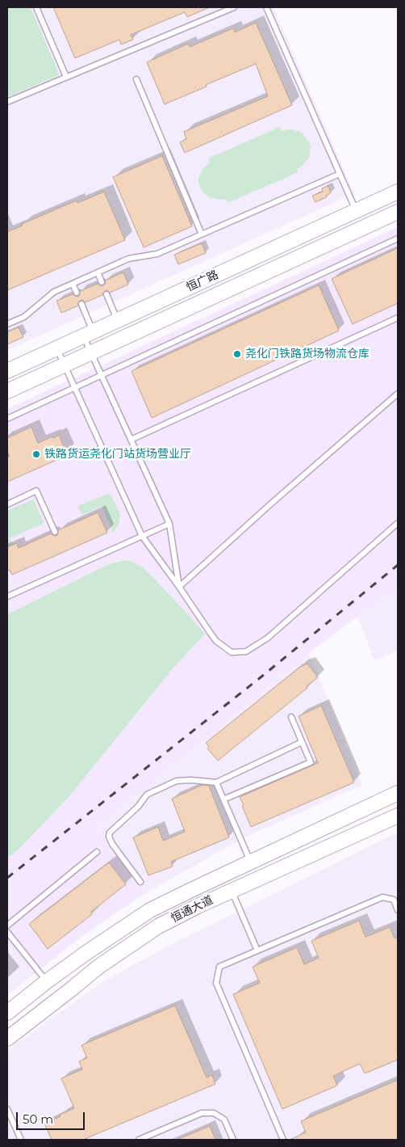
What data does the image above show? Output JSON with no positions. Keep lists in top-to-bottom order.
{
  "streets": {
    "main road": ["恒广路", "恒通大道"]
  },
  "places": ["尧化门铁路货场物流仓库", "铁路货运尧化门站货场营业厅"],
  "scale_bar": "50 m"
}
